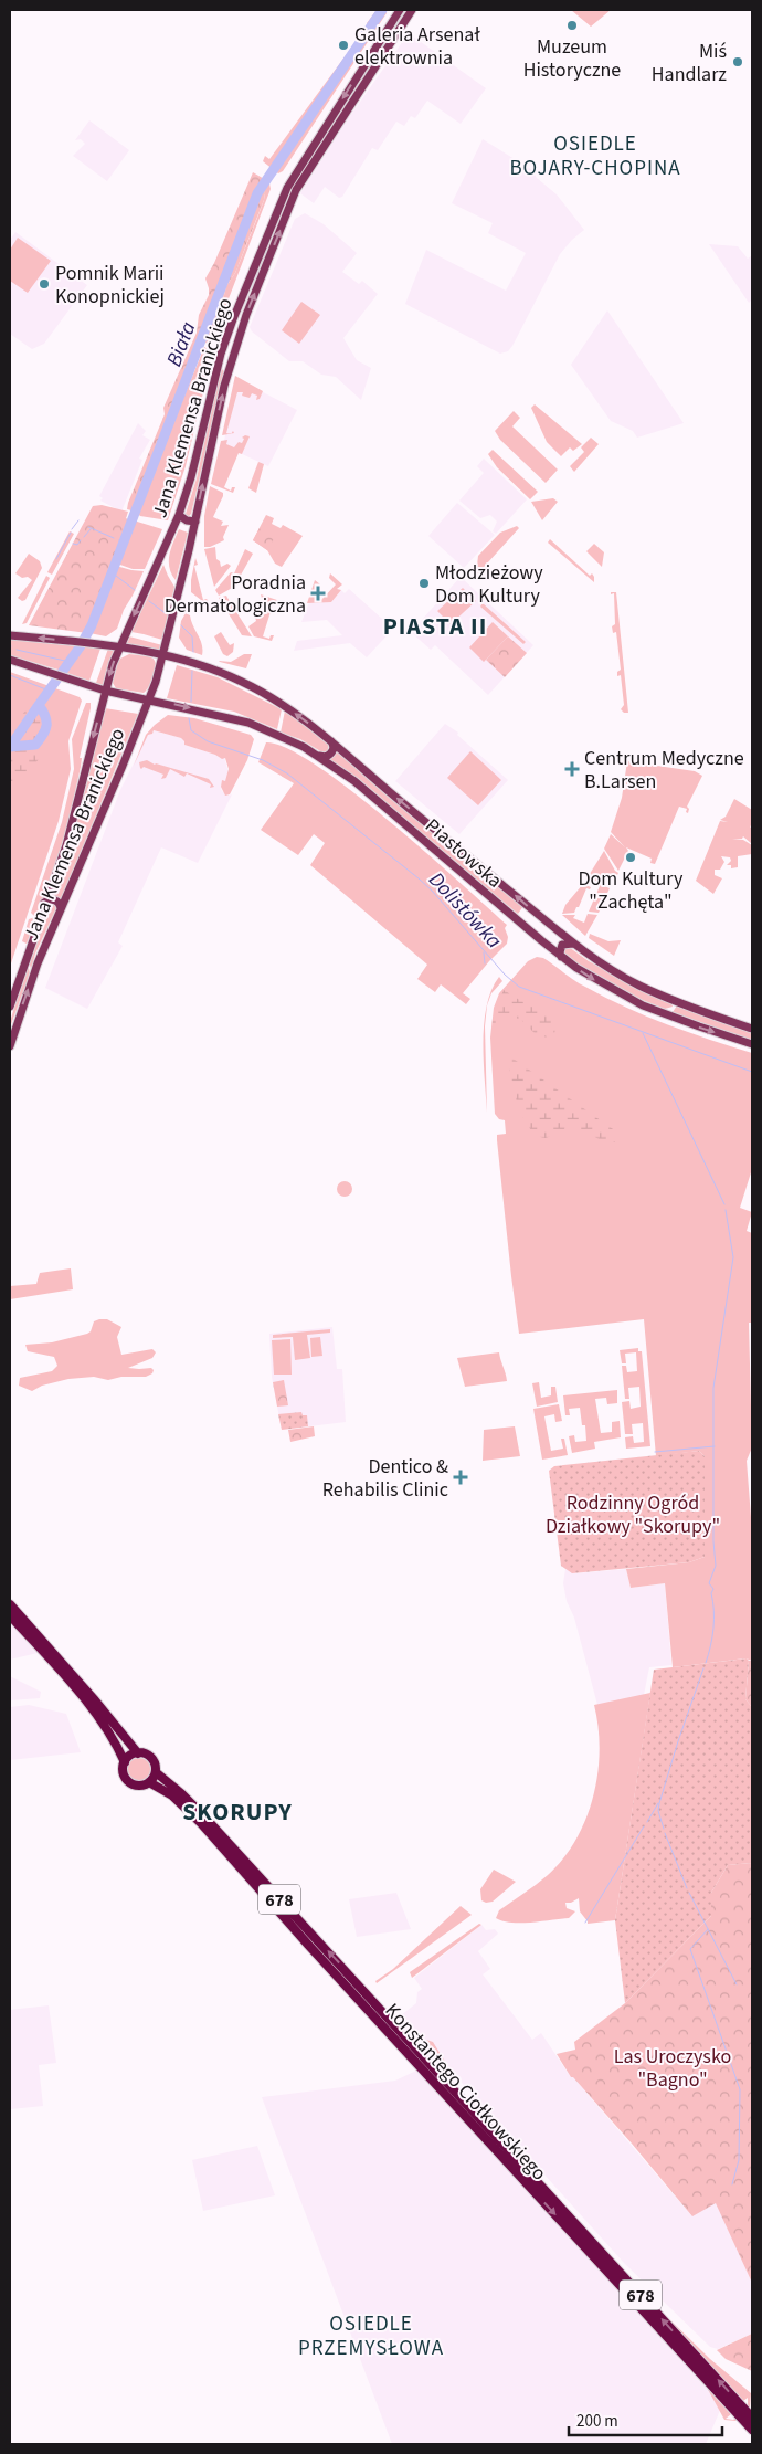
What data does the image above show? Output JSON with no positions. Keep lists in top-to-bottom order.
{
  "streets": {
    "highway": ["678", "Konstantego Ciołkowskiego"],
    "main road": ["Jana Klemensa Branickiego", "Piastowska"]
  },
  "crossings": [
    ["Jana Klemensa Branickiego", "Piastowska"],
    ["678", "Konstantego Ciołkowskiego"]
  ],
  "districts": [
    "OSIEDLE BOJARY-CHOPINA",
    "PIASTA II",
    "SKORUPY",
    "OSIEDLE PRZEMYSŁOWA"
  ],
  "water": ["Biała", "Dolistówka"],
  "parks": ["Rodzinny Ogród Działkowy \"Skorupy\"", "Las Uroczysko \"Bagno\""],
  "places": {
    "other": [
      "Muzeum Historyczne",
      "Galeria Arsenał elektrownia",
      "Miś Handlarz",
      "Pomnik Marii Konopnickiej",
      "Młodzieżowy Dom Kultury",
      "Dom Kultury \"Zachęta\""
    ],
    "health": ["Poradnia Dermatologiczna", "Centrum Medyczne B.Larsen", "Dentico & Rehabilis Clinic"]
  },
  "scale_bar": "200 m"
}
